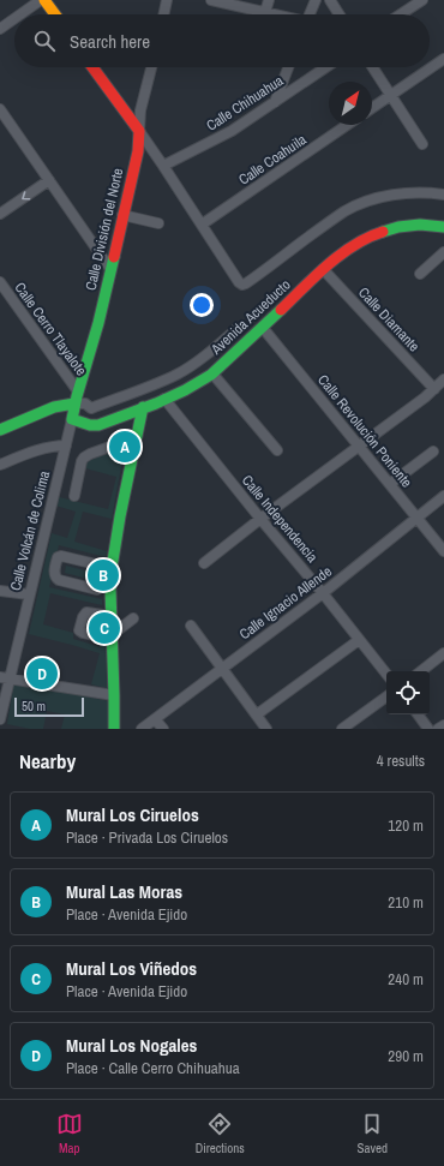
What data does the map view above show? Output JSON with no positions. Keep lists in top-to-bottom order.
{
  "streets": {
    "street": [
      "Calle Chihuahua",
      "Calle Coahuila",
      "Calle División del Norte",
      "Avenida Acueducto",
      "Calle Diamante",
      "Calle Cerro Tlayalote",
      "Calle Revolución Poniente",
      "Calle Independencia",
      "Calle Volcán de Colima",
      "Calle Ignacio Allende"
    ]
  },
  "crossings": [
    ["Calle Coahuila", "Avenida Acueducto"],
    ["Calle División del Norte", "Avenida Acueducto"],
    ["Calle División del Norte", "Calle Cerro Tlayalote"],
    ["Calle División del Norte", "Calle Volcán de Colima"],
    ["Avenida Acueducto", "Calle Diamante"],
    ["Avenida Acueducto", "Calle Revolución Poniente"],
    ["Avenida Acueducto", "Calle Independencia"],
    ["Avenida Acueducto", "Calle Volcán de Colima"],
    ["Calle Revolución Poniente", "Calle Ignacio Allende"],
    ["Calle Independencia", "Calle Ignacio Allende"]
  ],
  "scale_bar": "50 m",
  "north": "top right",
  "page": {
    "search": "Search here",
    "pins": [
      "A",
      "B",
      "C",
      "D"
    ],
    "scale": "50 m",
    "heading": ["Nearby", "4 results"],
    "list": [
      {
        "mark": "A",
        "name": "Mural Los Ciruelos",
        "note": "Place · Privada Los Ciruelos",
        "value": "120 m"
      },
      {
        "mark": "B",
        "name": "Mural Las Moras",
        "note": "Place · Avenida Ejido",
        "value": "210 m"
      },
      {
        "mark": "C",
        "name": "Mural Los Viñedos",
        "note": "Place · Avenida Ejido",
        "value": "240 m"
      },
      {
        "mark": "D",
        "name": "Mural Los Nogales",
        "note": "Place · Calle Cerro Chihuahua",
        "value": "290 m"
      }
    ],
    "nav": ["Map", "Directions", "Saved"]
  }
}
